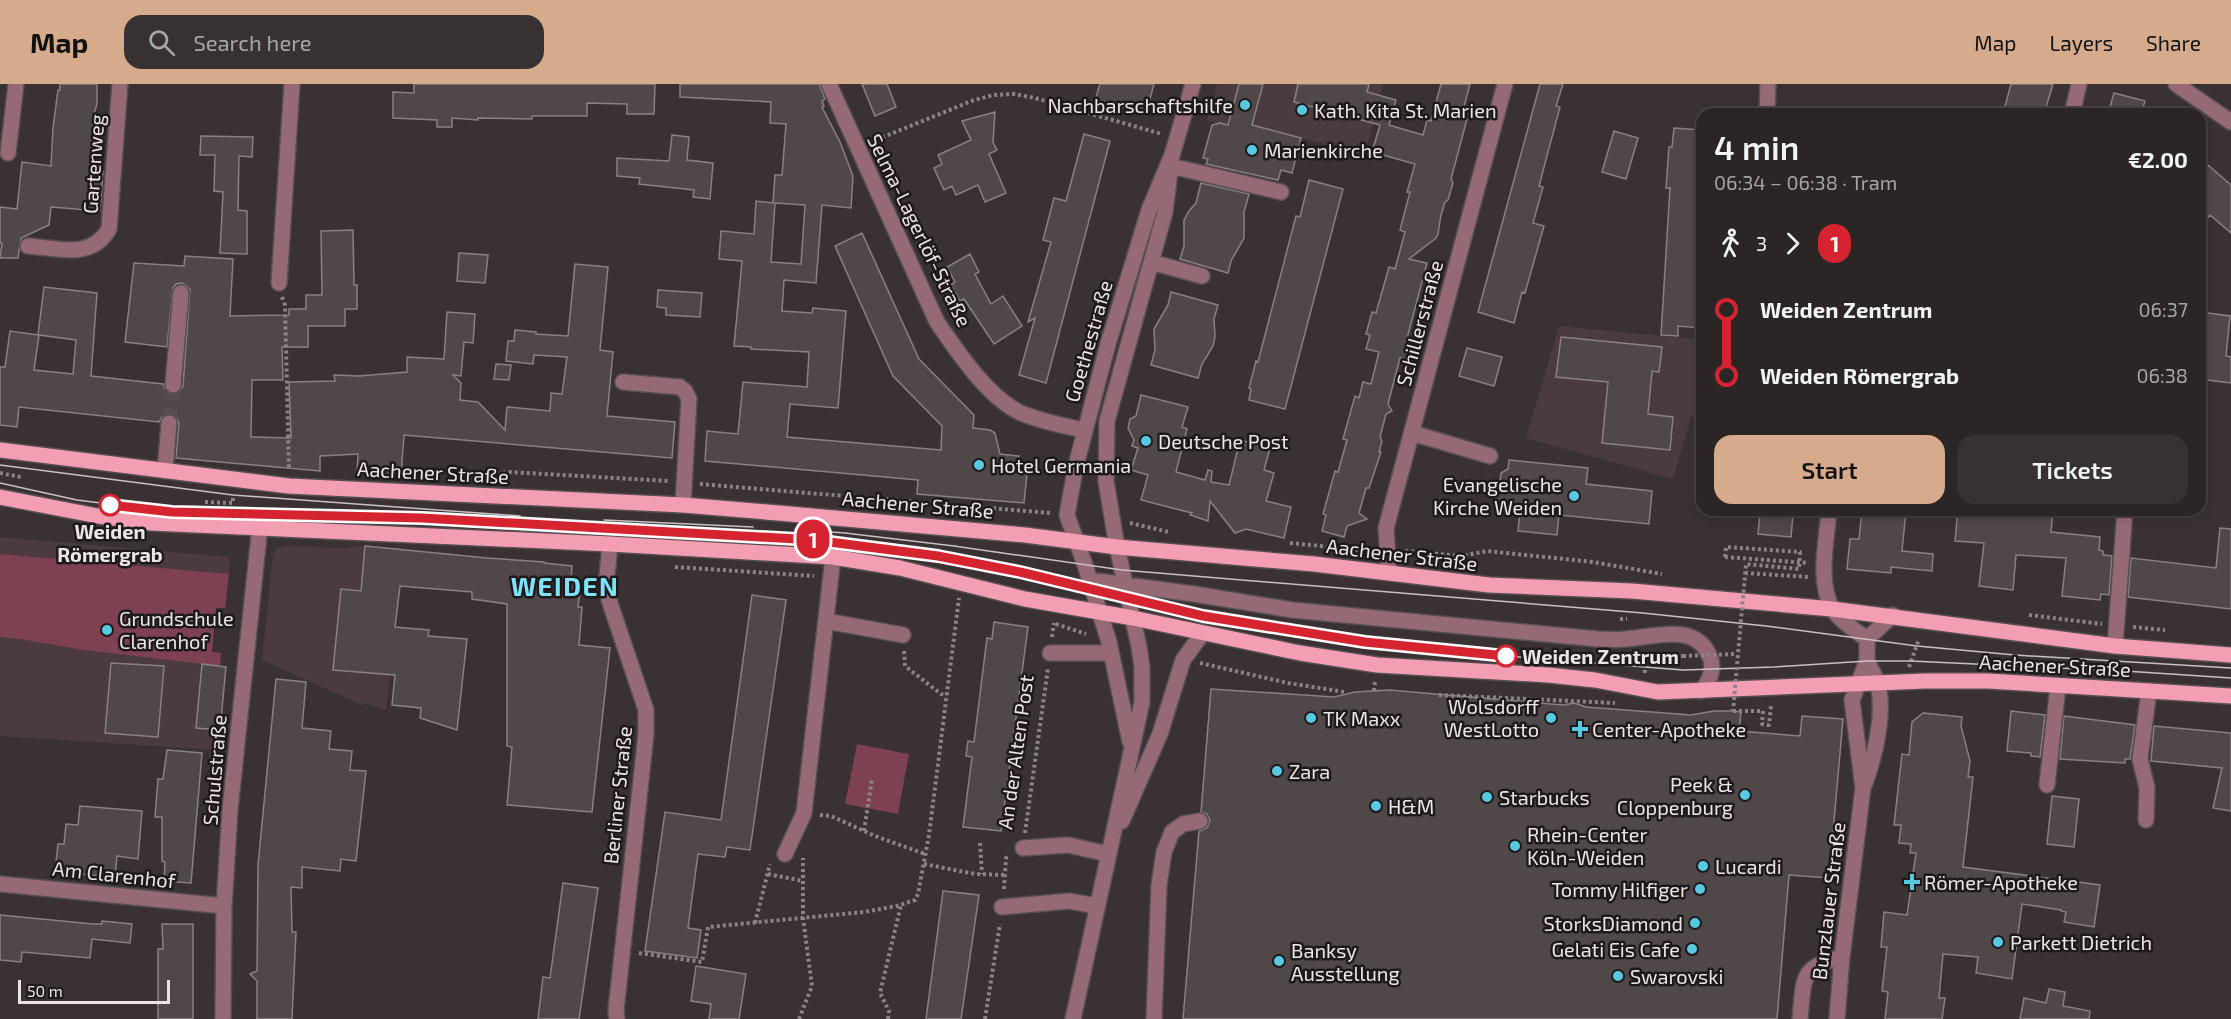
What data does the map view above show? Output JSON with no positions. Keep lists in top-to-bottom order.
{
  "streets": {
    "main road": ["Aachener Straße"],
    "street": [
      "Gartenweg",
      "Selma-Lagerlöf-Straße",
      "Schillerstraße",
      "Goethestraße",
      "Schulstraße",
      "Berliner Straße",
      "Am Clarenhof",
      "Bunzlauer Straße"
    ],
    "path": ["An der Alten Post"]
  },
  "crossings": [
    ["Selma-Lagerlöf-Straße", "Goethestraße"],
    ["Schillerstraße", "Aachener Straße"],
    ["Goethestraße", "Aachener Straße"],
    ["Aachener Straße", "Schulstraße"],
    ["Aachener Straße", "Berliner Straße"],
    ["Aachener Straße", "Bunzlauer Straße"],
    ["Schulstraße", "Am Clarenhof"]
  ],
  "districts": ["WEIDEN"],
  "places": {
    "other": [
      "Nachbarschaftshilfe",
      "Kath. Kita St. Marien",
      "Marienkirche",
      "Deutsche Post",
      "Hotel Germania",
      "Evangelische Kirche Weiden",
      "Weiden Römergrab",
      "Grundschule Clarenhof",
      "Weiden Zentrum",
      "TK Maxx",
      "Wolsdorff WestLotto",
      "Zara",
      "Peek & Cloppenburg",
      "Starbucks",
      "H&M",
      "Rhein-Center Köln-Weiden",
      "Lucardi",
      "Tommy Hilfiger",
      "StorksDiamond",
      "Parkett Dietrich",
      "Gelati Eis Cafe",
      "Banksy Ausstellung",
      "Swarovski"
    ],
    "health": ["Center-Apotheke", "Römer-Apotheke"]
  },
  "lines": ["tram line 1"],
  "scale_bar": "50 m",
  "page": {
    "header": "Map",
    "search": "Search here",
    "nav": ["Map", "Layers", "Share"],
    "on_map": "1",
    "heading": ["4 min", "06:34 – 06:38 · Tram", "€2.00"],
    "legs": ["3", "1"],
    "list": [
      {
        "name": "Weiden Zentrum",
        "value": "06:37"
      },
      {
        "name": "Weiden Römergrab",
        "value": "06:38"
      }
    ],
    "buttons": ["Start", "Tickets"],
    "scale": "50 m"
  }
}
